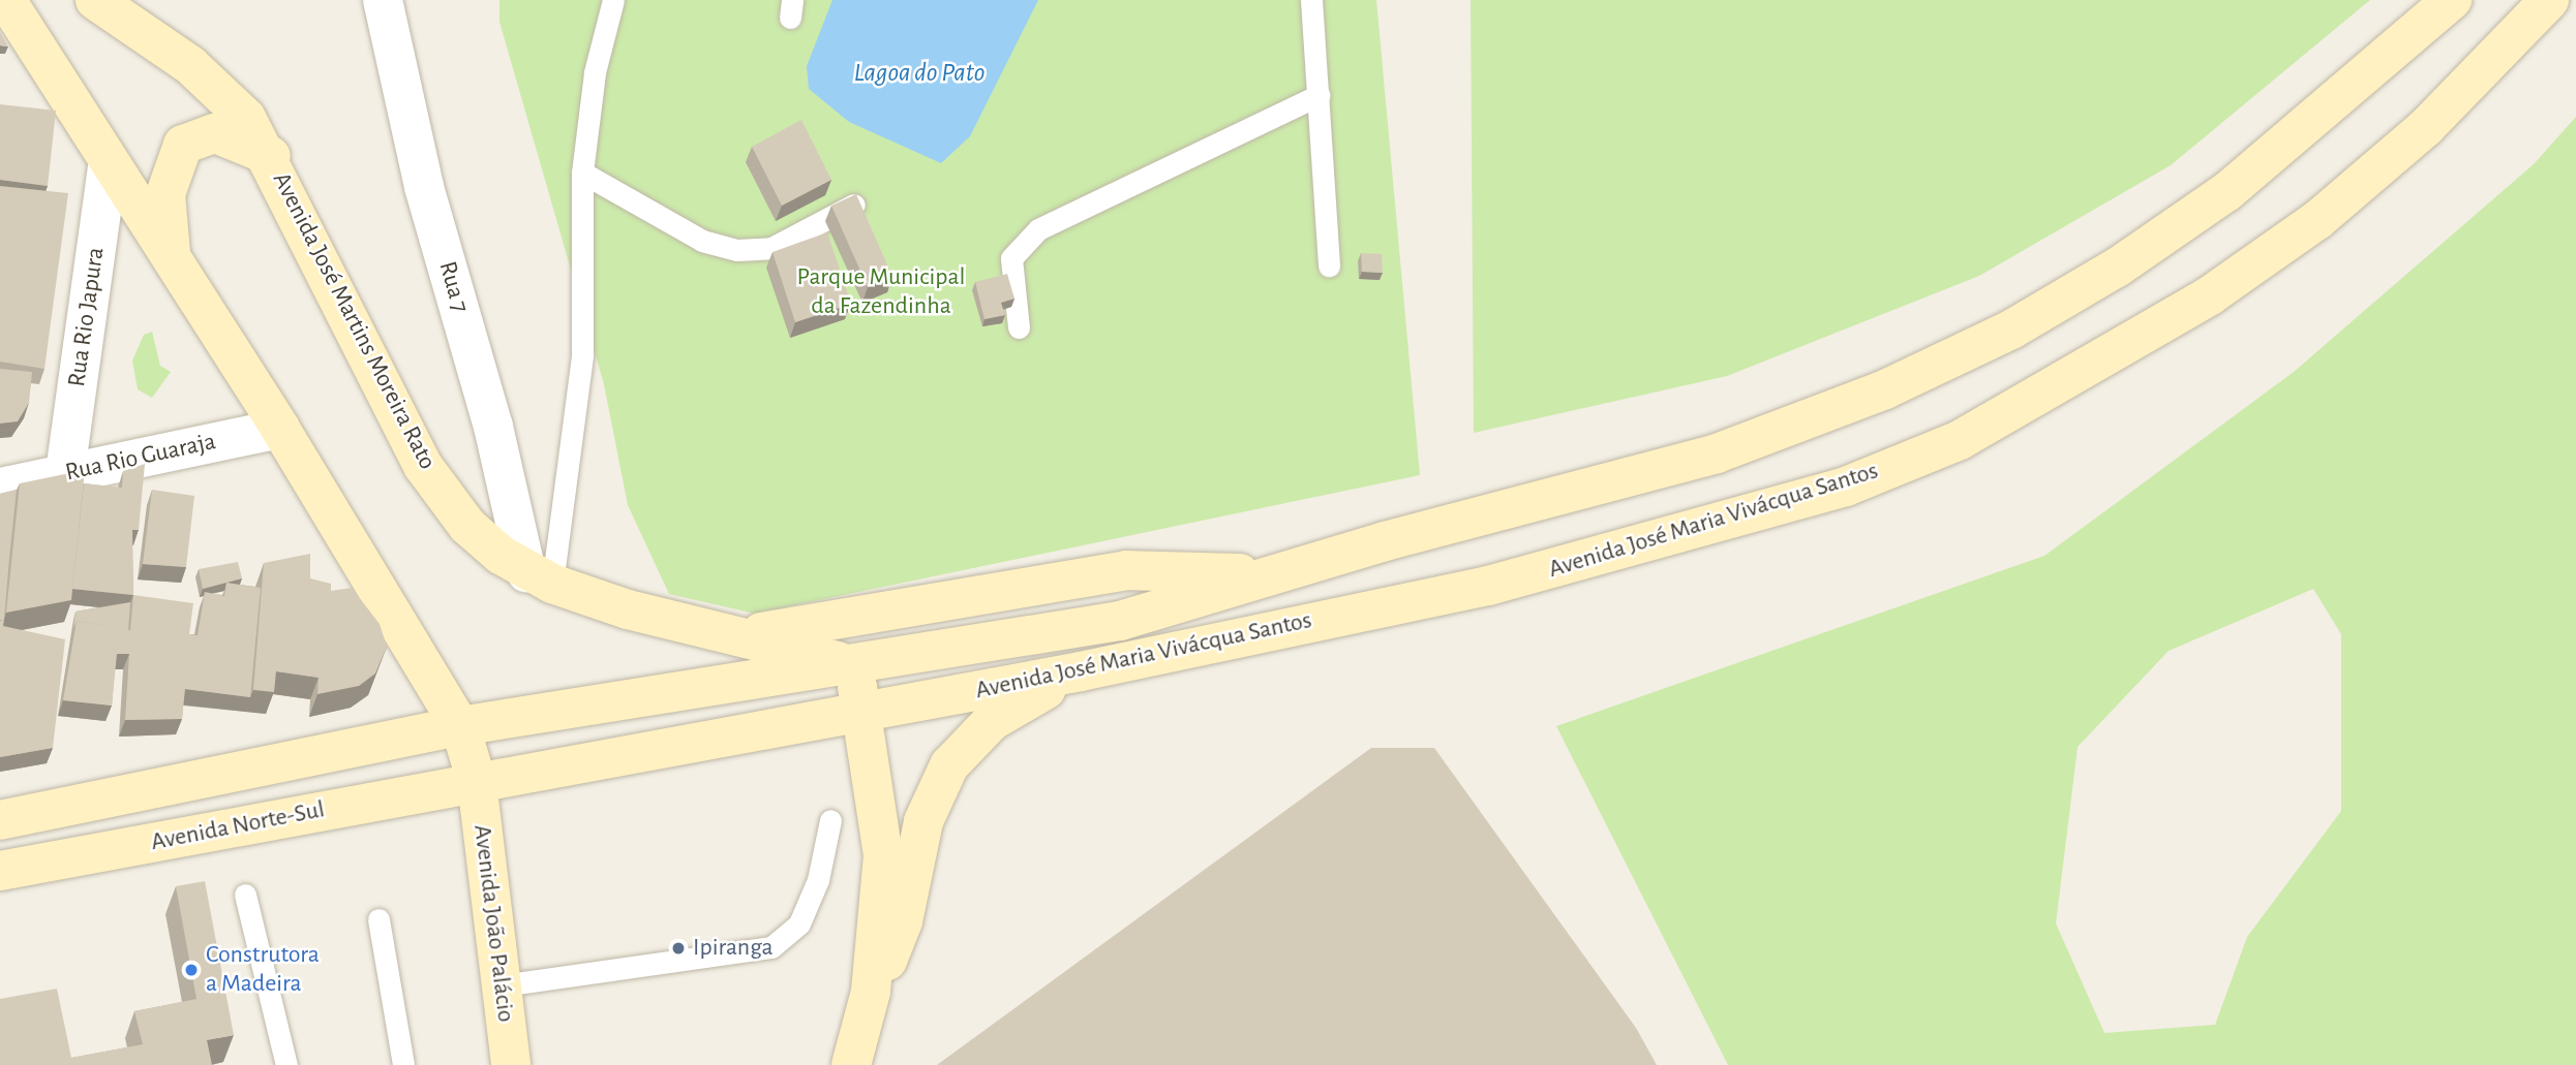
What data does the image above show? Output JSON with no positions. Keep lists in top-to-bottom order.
{
  "streets": {
    "main road": [
      "Avenida José Martins Moreira Rato",
      "Avenida José Maria Vivácqua Santos",
      "Avenida Norte-Sul",
      "Avenida João Palácio"
    ],
    "street": ["Rua 7", "Rua Rio Japura", "Rua Rio Guaraja"]
  },
  "crossings": [
    ["Rua 7", "Avenida José Martins Moreira Rato"],
    ["Rua Rio Japura", "Rua Rio Guaraja"],
    ["Avenida José Martins Moreira Rato", "Avenida José Maria Vivácqua Santos"],
    ["Avenida José Maria Vivácqua Santos", "Avenida Norte-Sul"],
    ["Avenida José Maria Vivácqua Santos", "Avenida João Palácio"],
    ["Avenida Norte-Sul", "Avenida João Palácio"]
  ],
  "water": ["Lagoa do Pato"],
  "parks": ["Parque Municipal da Fazendinha"],
  "places": ["Ipiranga", "Construtora a Madeira"]
}
